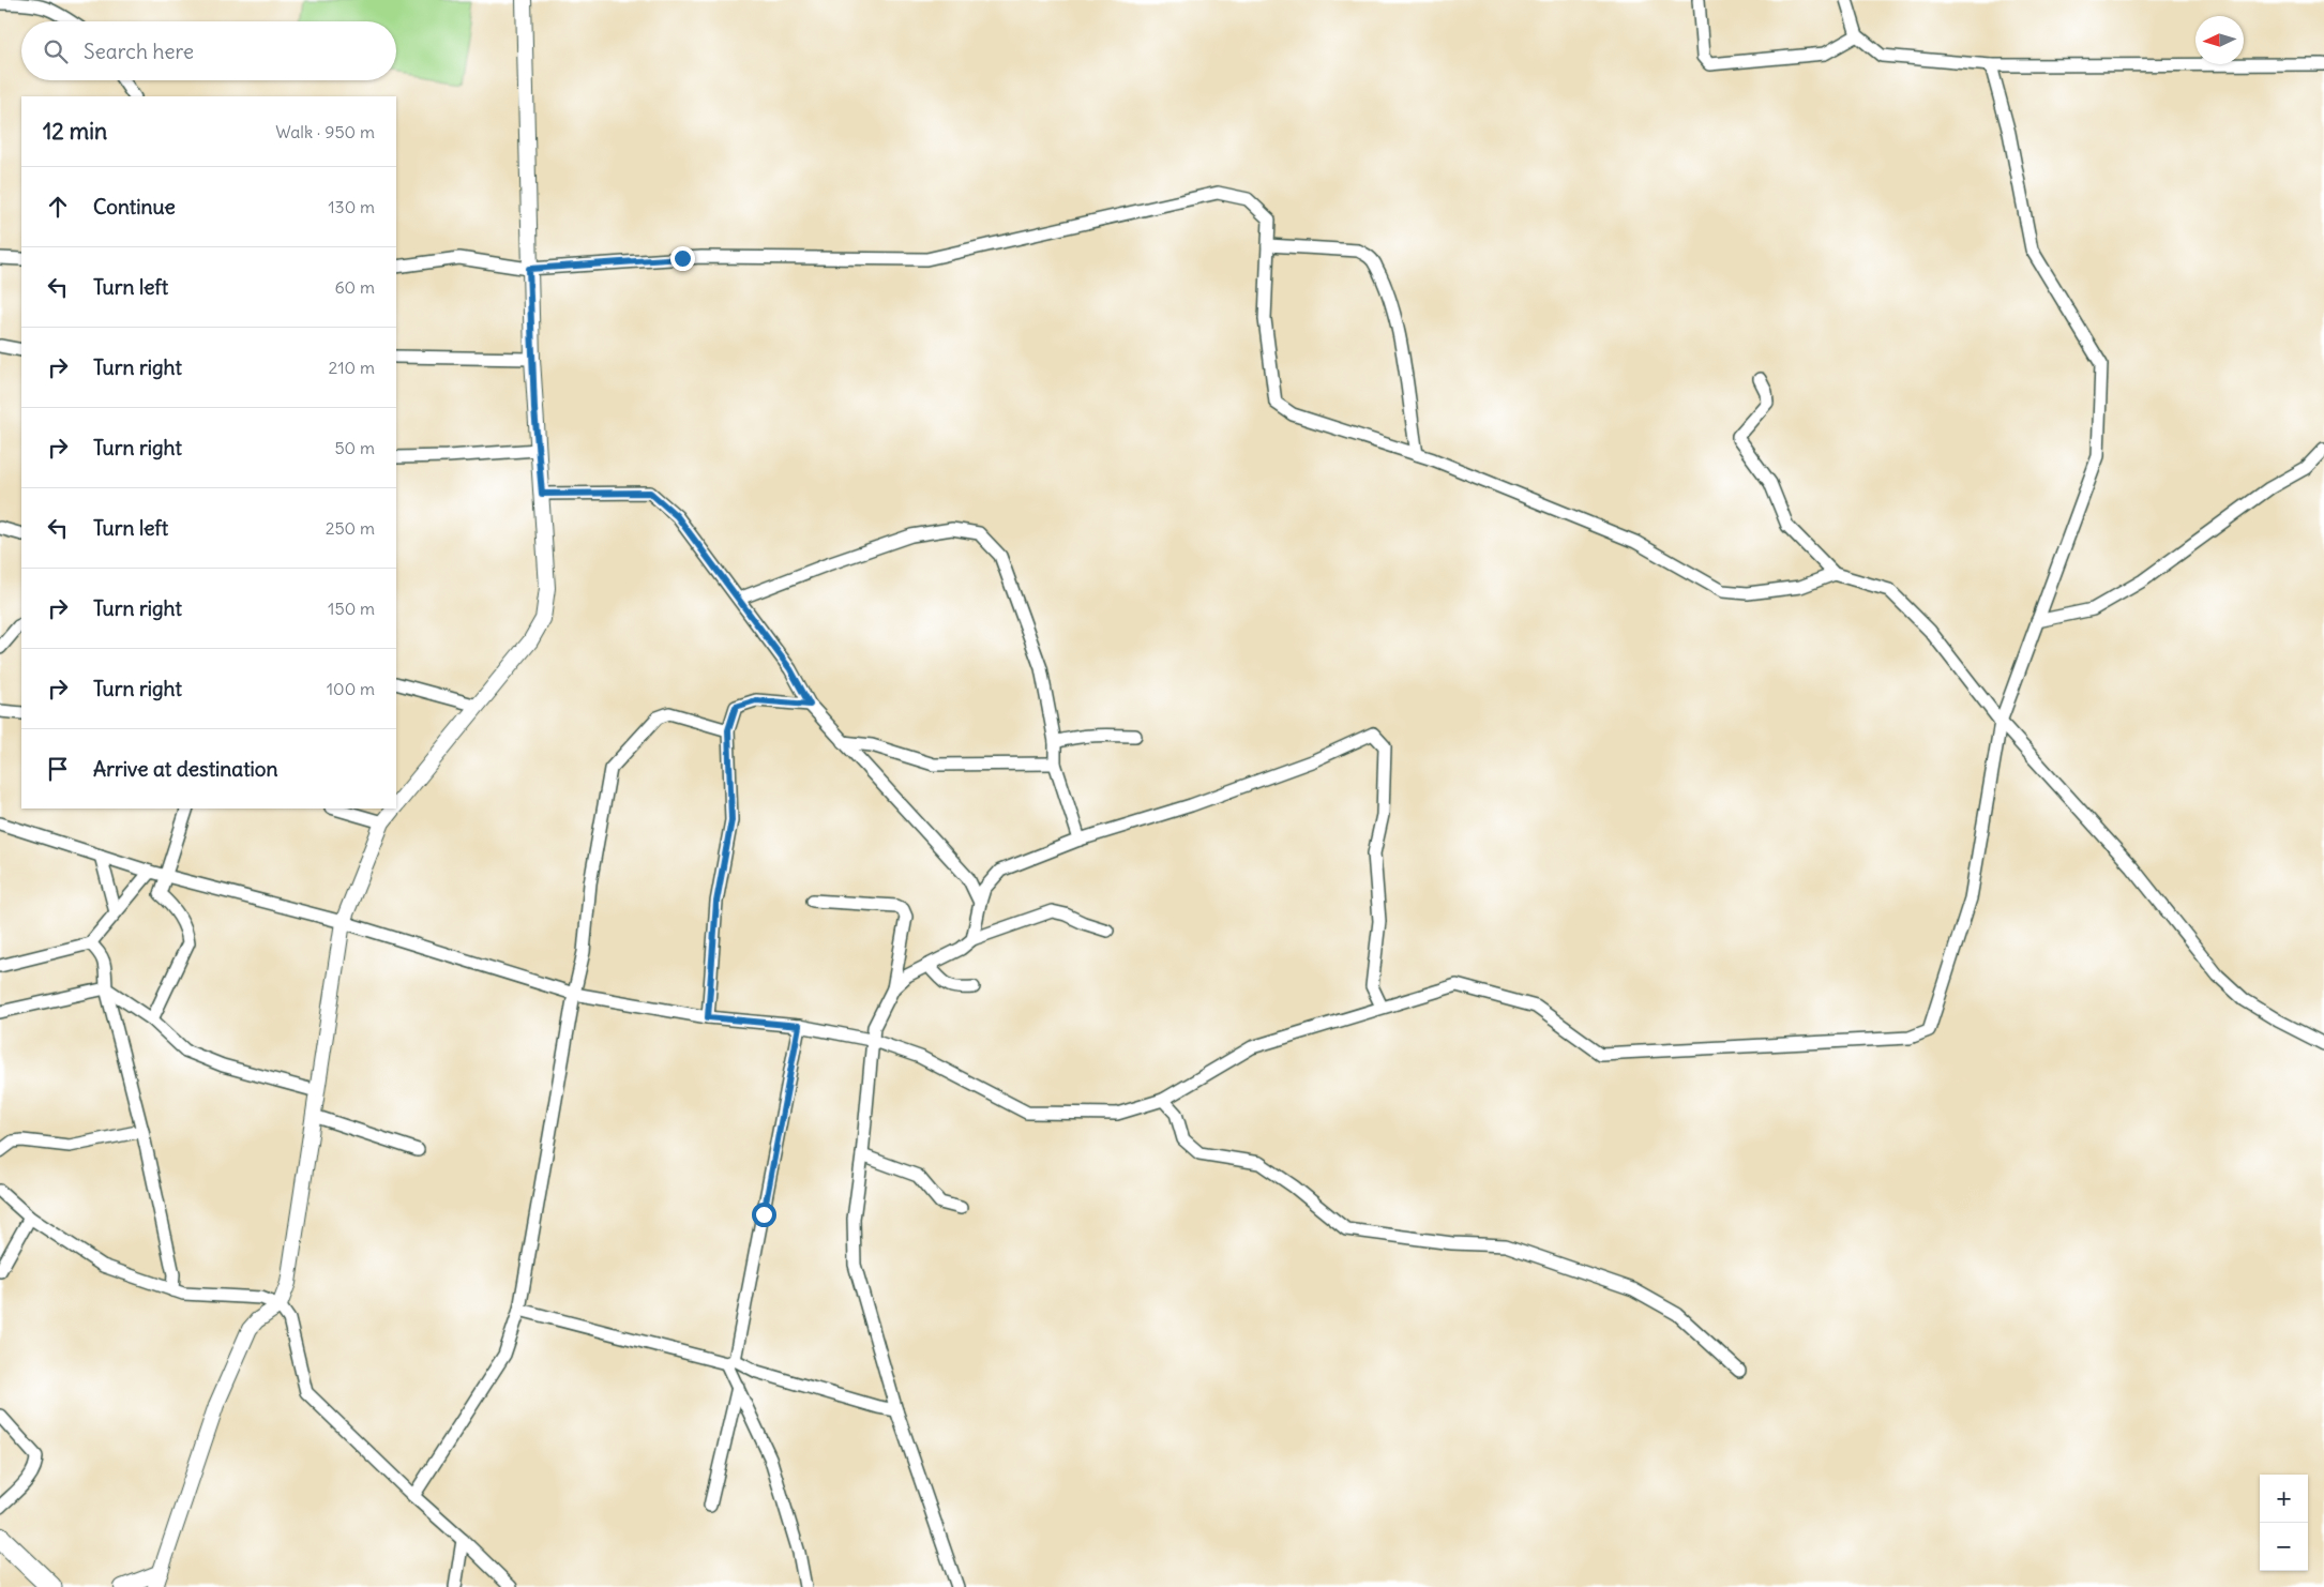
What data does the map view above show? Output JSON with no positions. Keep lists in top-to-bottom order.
{
  "north": "left",
  "page": {
    "search": "Search here",
    "heading": ["12 min", "Walk · 950 m"],
    "list": [
      ["Continue", "130 m"],
      ["Turn left", "60 m"],
      ["Turn right", "210 m"],
      ["Turn right", "50 m"],
      ["Turn left", "250 m"],
      ["Turn right", "150 m"],
      ["Turn right", "100 m"],
      "Arrive at destination"
    ],
    "map_buttons": ["+", "−"]
  }
}
